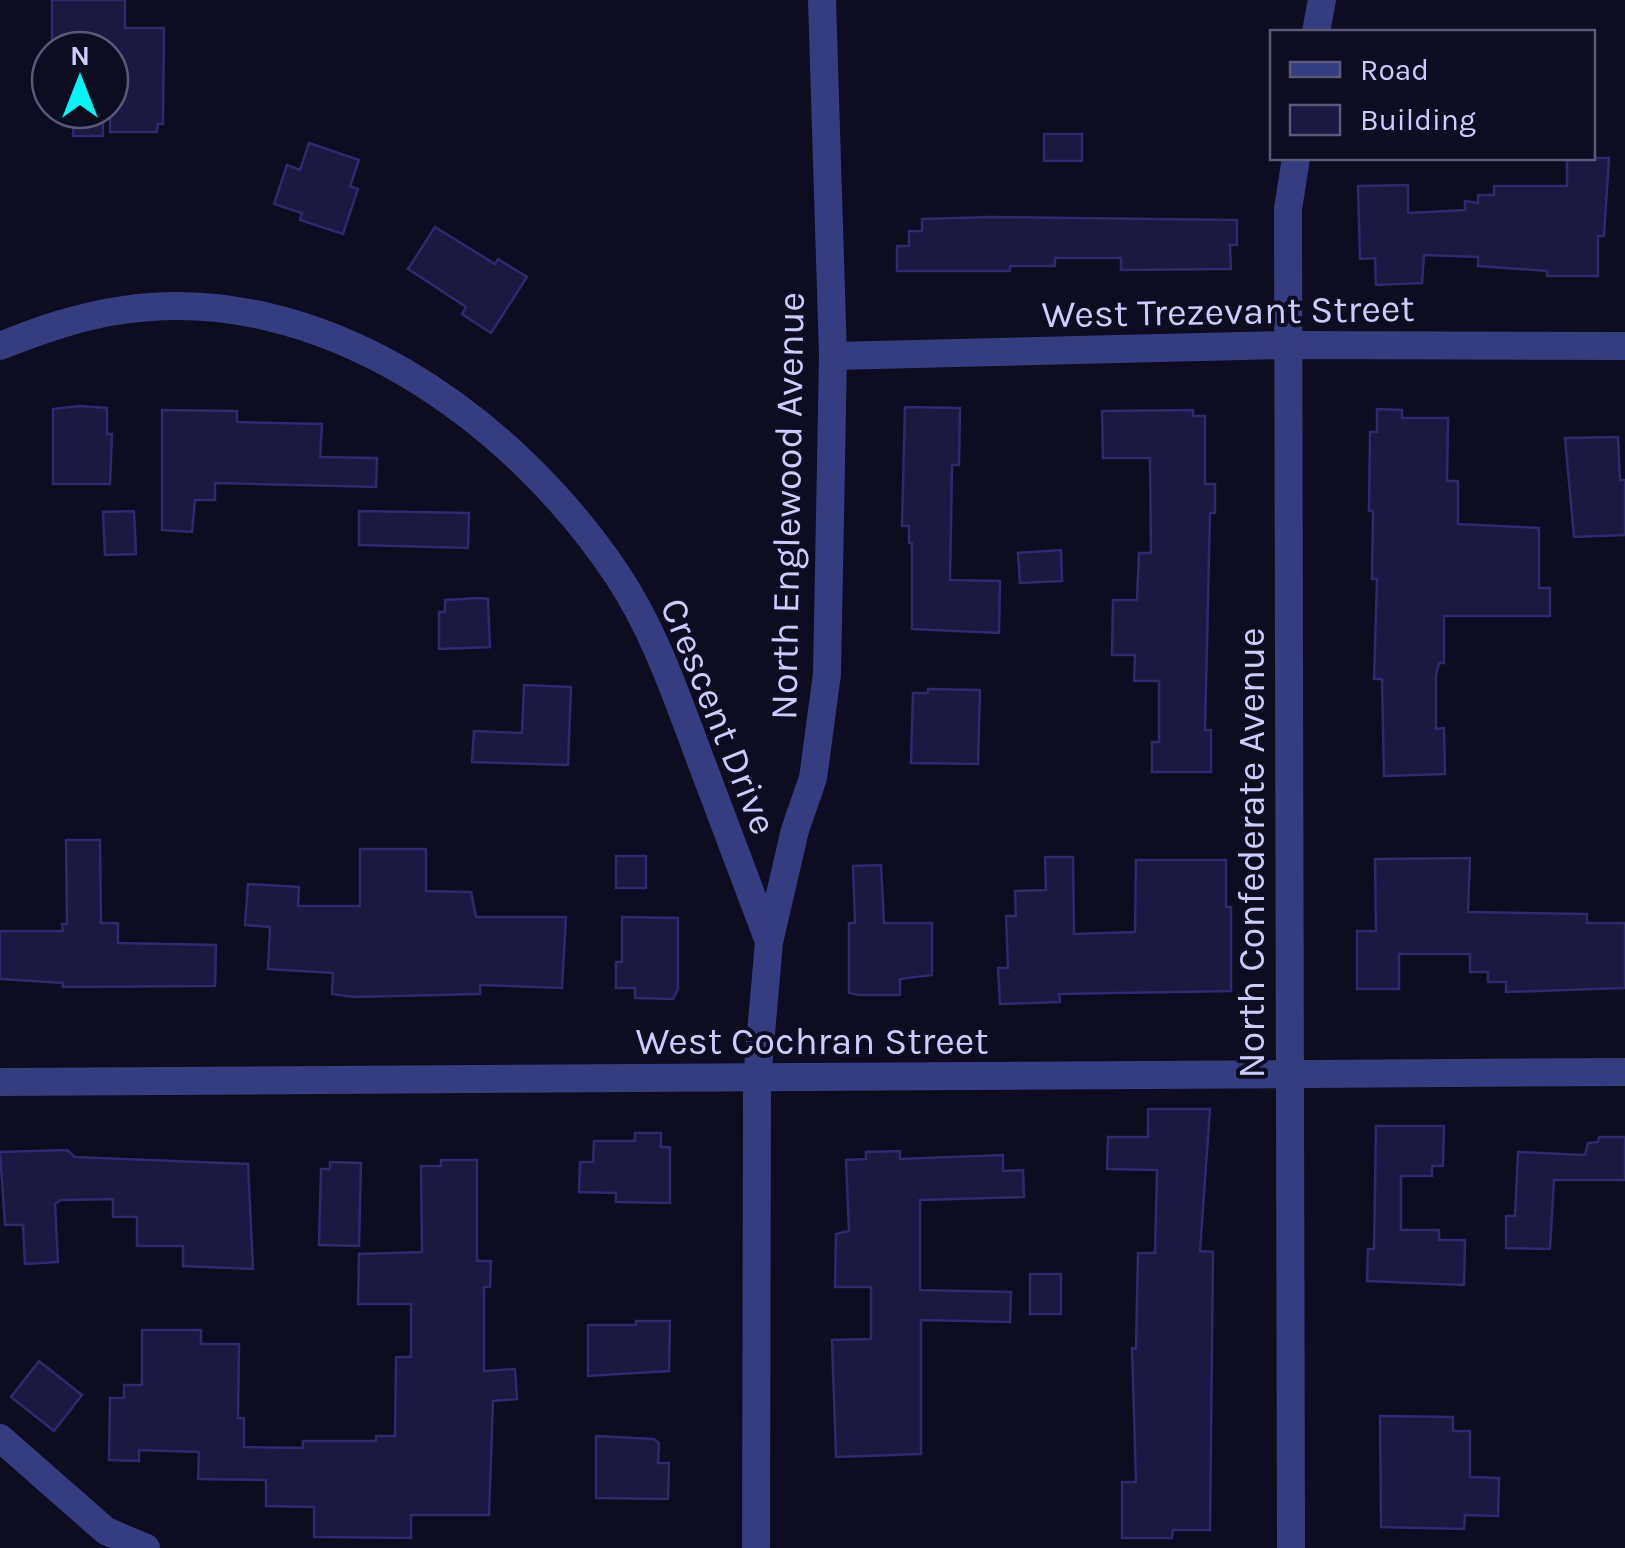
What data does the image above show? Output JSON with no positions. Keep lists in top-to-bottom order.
{
  "streets": {
    "street": [
      "West Trezevant Street",
      "North Englewood Avenue",
      "Crescent Drive",
      "North Confederate Avenue",
      "West Cochran Street"
    ]
  },
  "crossings": [
    ["West Trezevant Street", "North Englewood Avenue"],
    ["West Trezevant Street", "North Confederate Avenue"],
    ["North Englewood Avenue", "Crescent Drive"],
    ["North Englewood Avenue", "West Cochran Street"],
    ["North Confederate Avenue", "West Cochran Street"]
  ],
  "legend": ["Road", "Building"],
  "north": "top"
}
